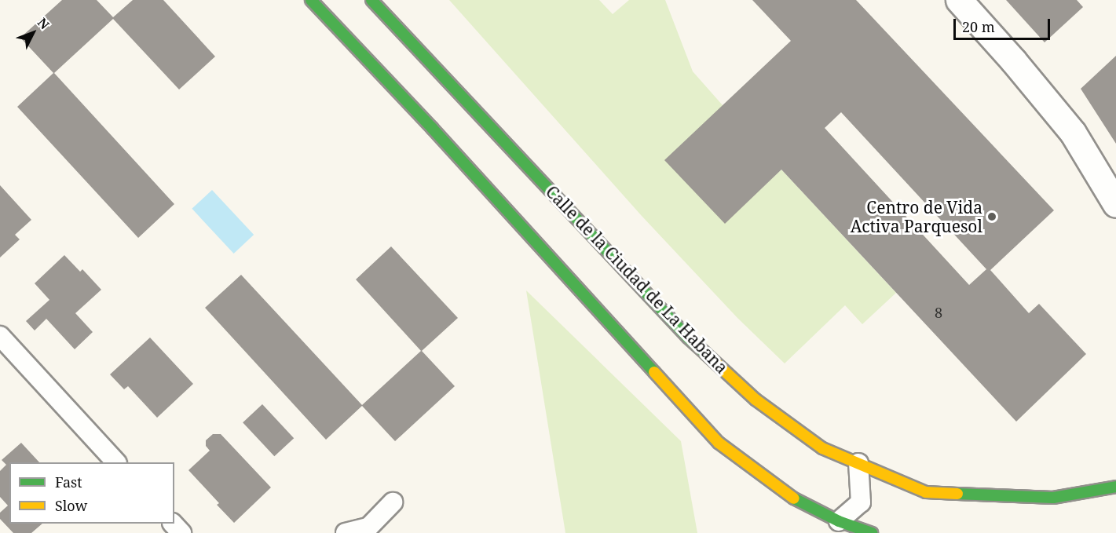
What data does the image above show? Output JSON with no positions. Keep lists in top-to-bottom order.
{
  "streets": {
    "street": ["Calle de la Ciudad de La Habana"]
  },
  "places": ["Centro de Vida Activa Parquesol"],
  "house_numbers": ["8"],
  "legend": ["Fast", "Slow"],
  "scale_bar": "20 m",
  "north": "top right"
}
